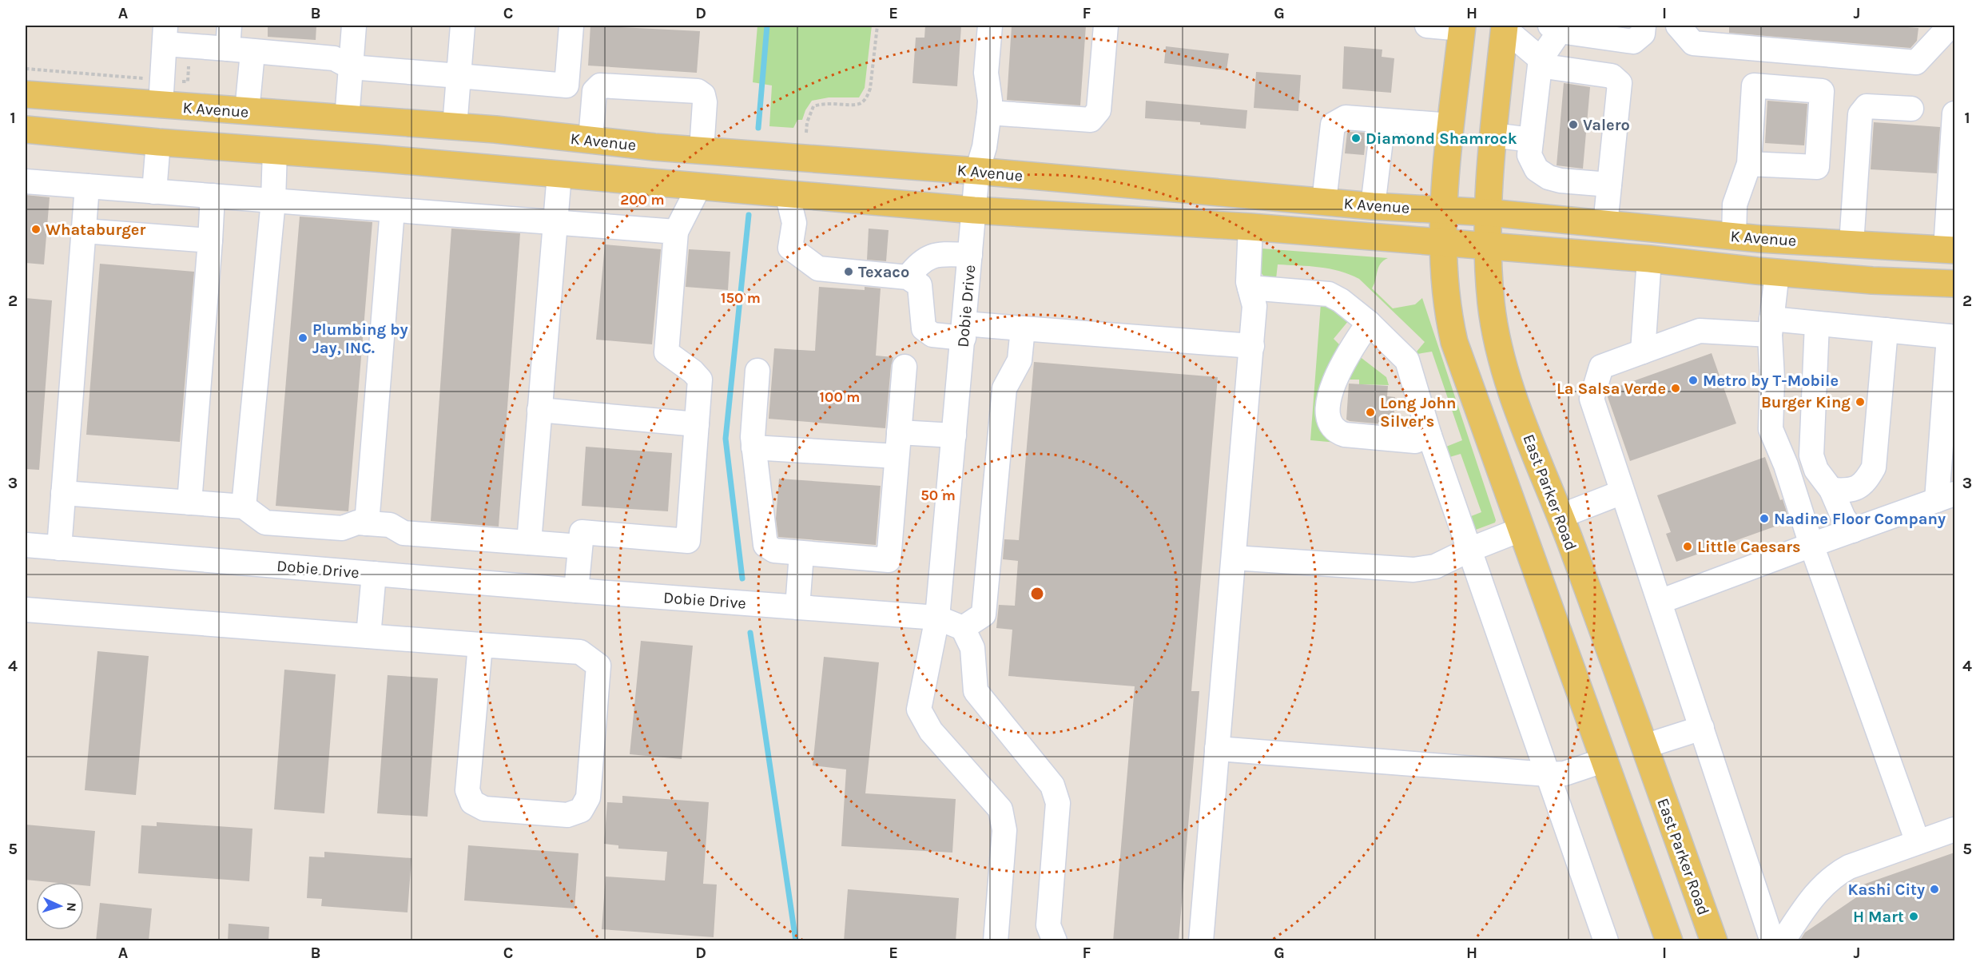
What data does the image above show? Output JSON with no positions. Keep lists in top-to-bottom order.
{
  "streets": {
    "main road": ["K Avenue", "East Parker Road"],
    "street": ["Dobie Drive"]
  },
  "crossings": [
    ["K Avenue", "Dobie Drive"],
    ["K Avenue", "East Parker Road"]
  ],
  "places": [
    "Valero",
    "Diamond Shamrock",
    "Whataburger",
    "Texaco",
    "Plumbing by Jay, INC.",
    "Metro by T-Mobile",
    "La Salsa Verde",
    "Burger King",
    "Long John Silver's",
    "Nadine Floor Company",
    "Little Caesars",
    "Kashi City",
    "H Mart"
  ],
  "north": "right",
  "grid": {
    "columns": [
      "A",
      "B",
      "C",
      "D",
      "E",
      "F",
      "G",
      "H",
      "I",
      "J"
    ],
    "rows": [
      "1",
      "2",
      "3",
      "4",
      "5"
    ]
  },
  "rings": [
    "200 m",
    "150 m",
    "100 m",
    "50 m"
  ]
}
